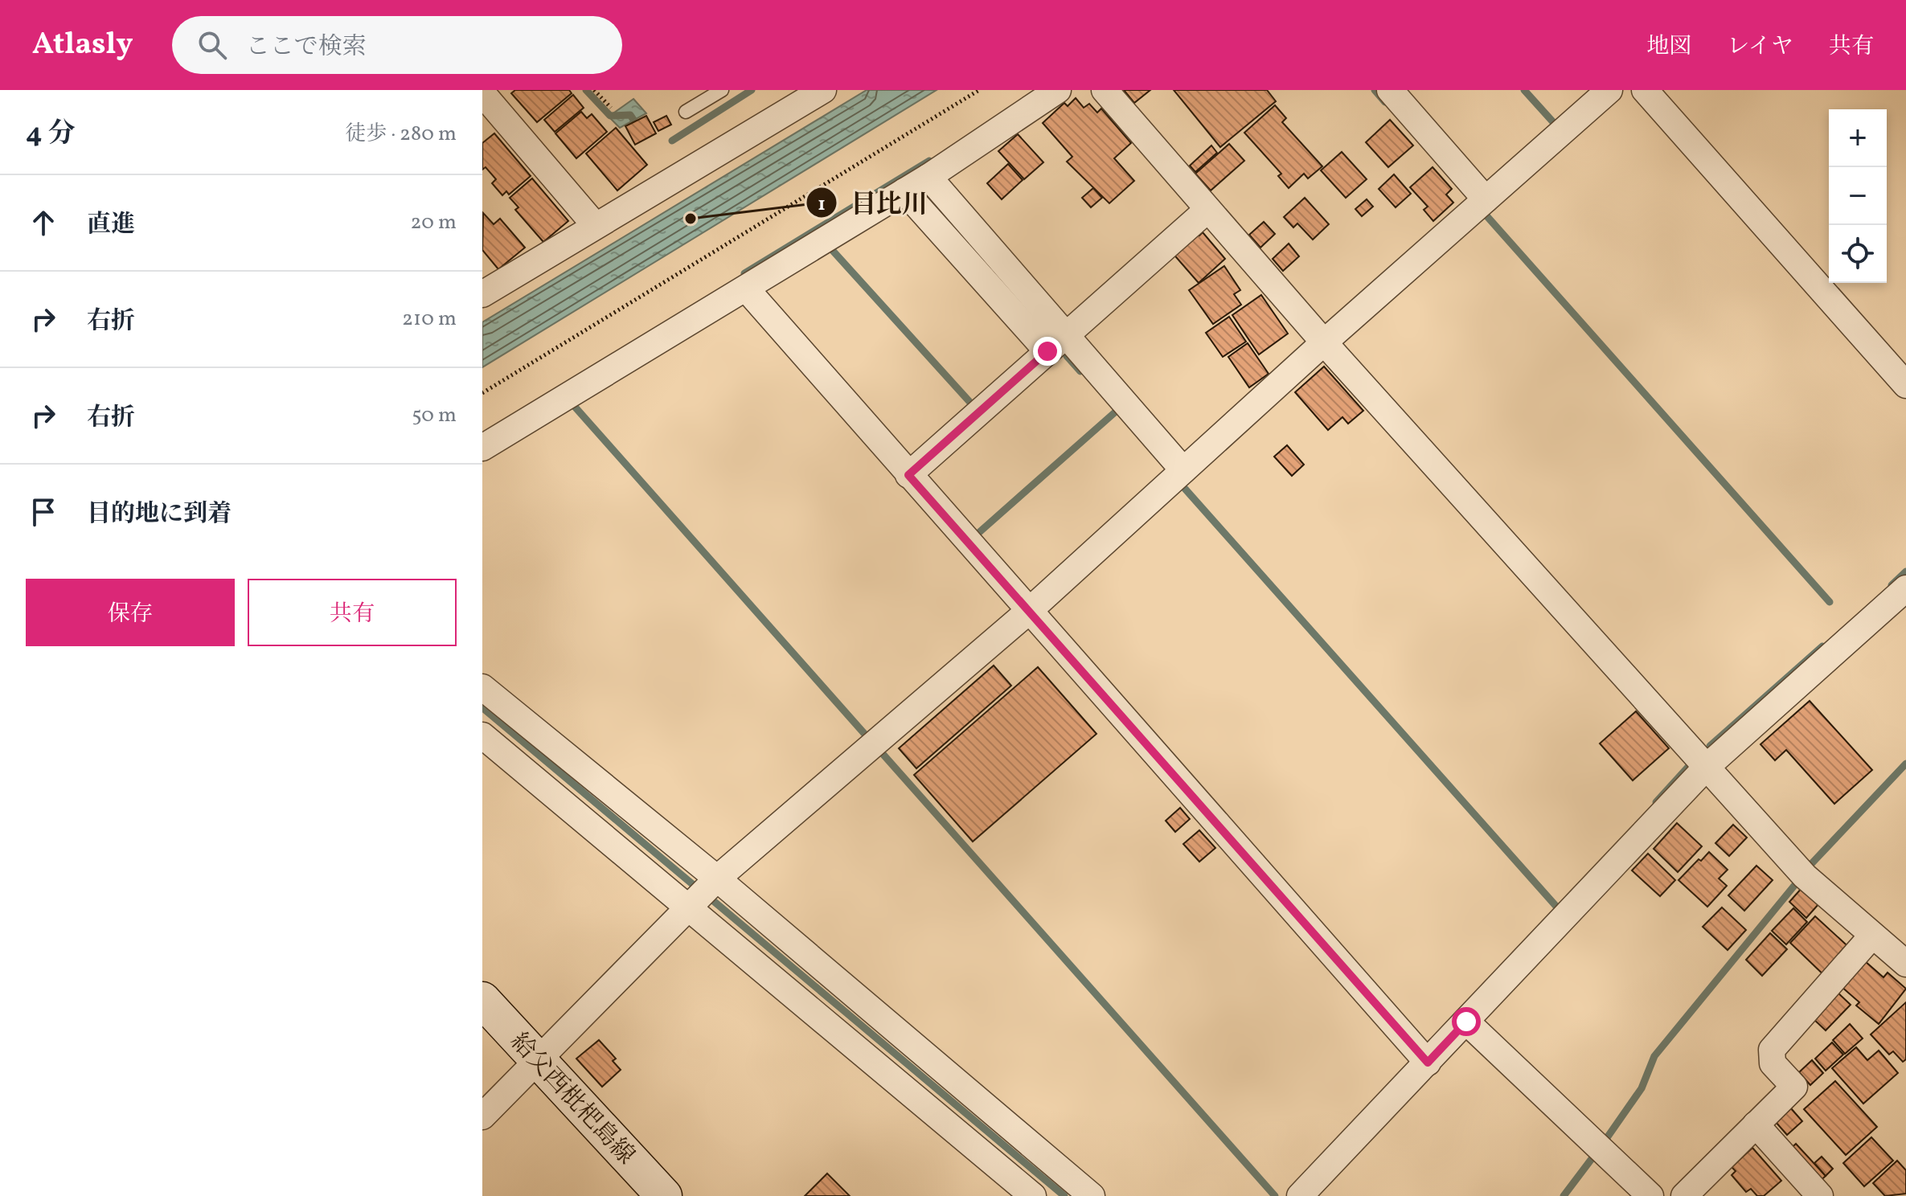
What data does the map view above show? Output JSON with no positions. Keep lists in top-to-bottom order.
{
  "streets": {
    "main road": ["給父西枇杷島線"]
  },
  "places": ["目比川"],
  "page": {
    "header": "Atlasly",
    "search": "ここで検索",
    "nav": ["地図", "レイヤ", "共有"],
    "heading": ["4 分", "徒歩 · 280 m"],
    "map_buttons": ["+", "−"],
    "list": [
      ["直進", "20 m"],
      ["右折", "210 m"],
      ["右折", "50 m"],
      "目的地に到着"
    ],
    "buttons": ["保存", "共有"]
  }
}
